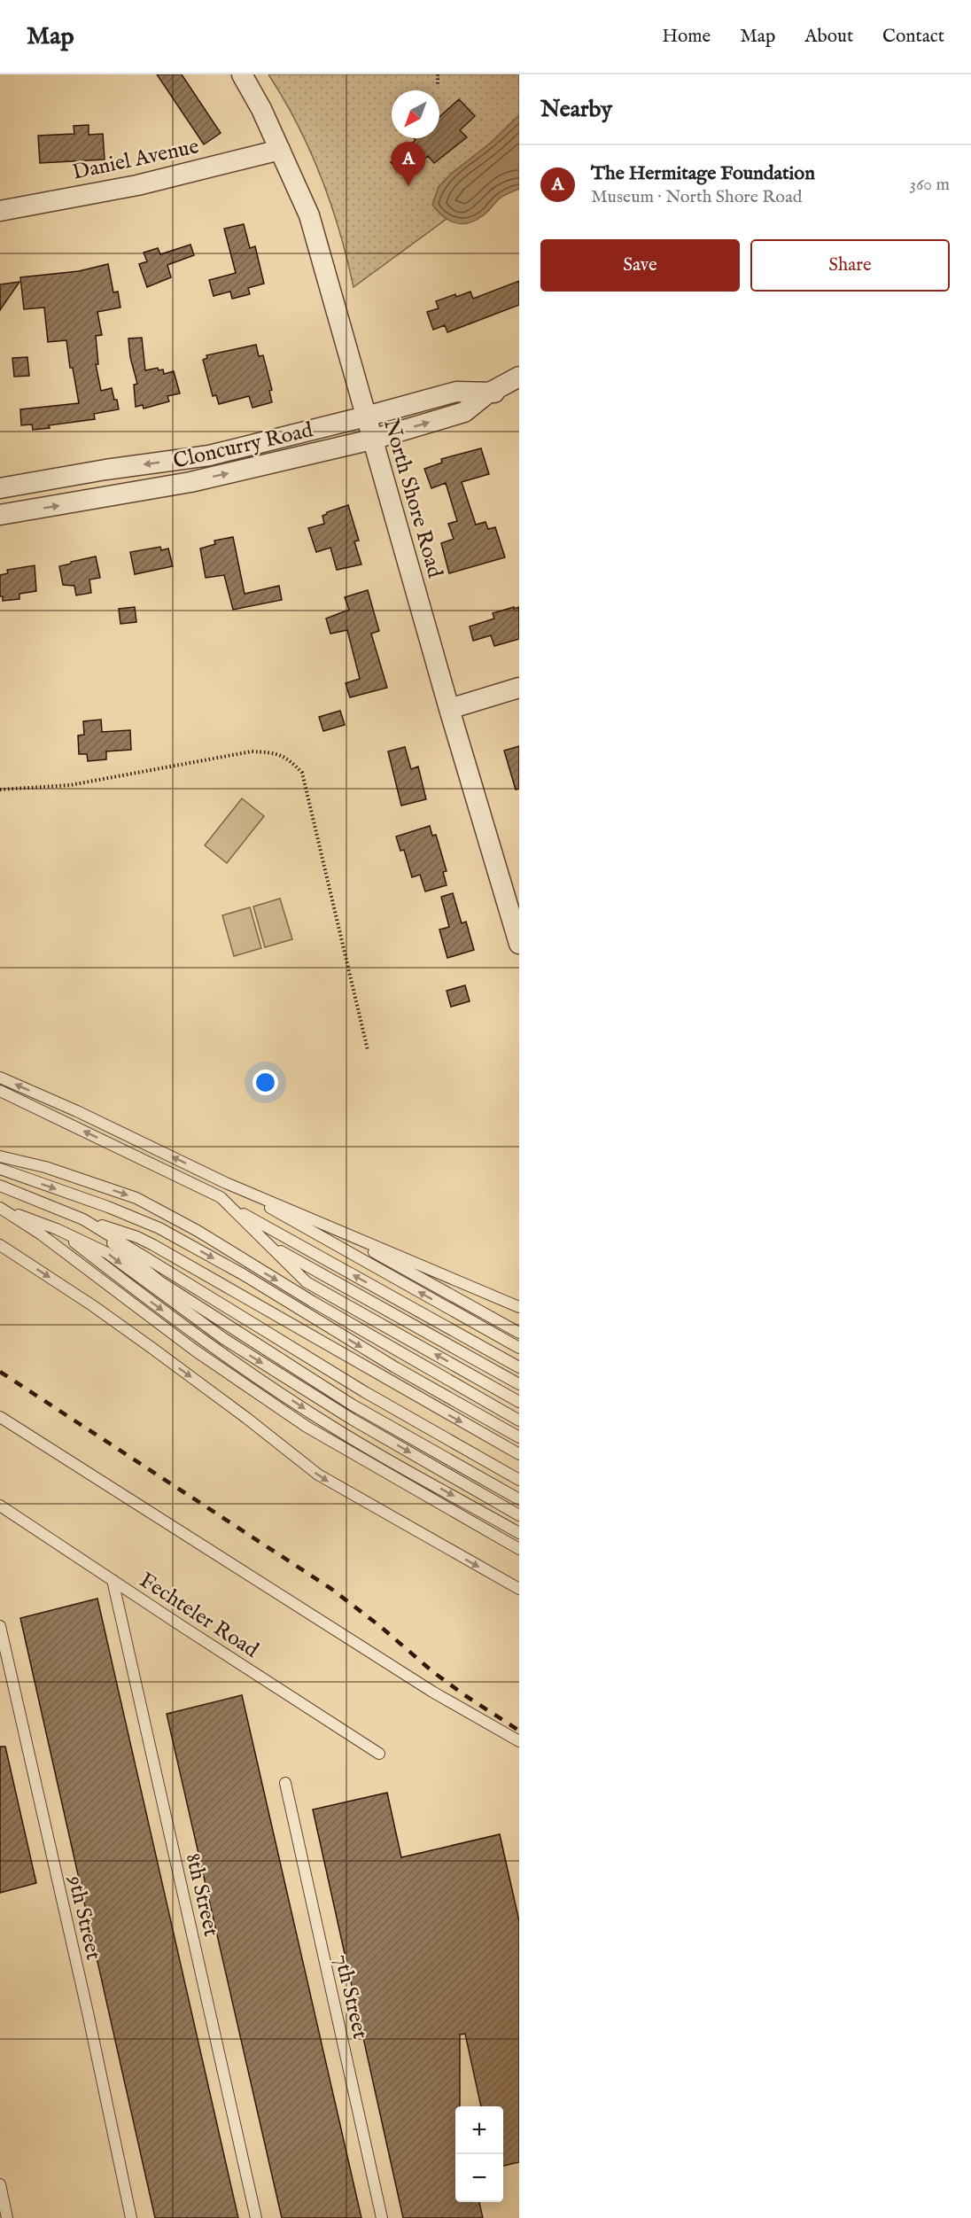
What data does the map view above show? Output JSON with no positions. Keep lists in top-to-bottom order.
{
  "streets": {
    "street": ["Daniel Avenue", "Cloncurry Road", "North Shore Road"],
    "lane": [
      "Fechteler Road",
      "8th Street",
      "9th Street",
      "7th Street"
    ]
  },
  "crossings": [
    ["Daniel Avenue", "North Shore Road"],
    ["Cloncurry Road", "North Shore Road"],
    ["Fechteler Road", "8th Street"]
  ],
  "north": "bottom left",
  "page": {
    "header": "Map",
    "nav": [
      "Home",
      "Map",
      "About",
      "Contact"
    ],
    "heading": "Nearby",
    "pins": "A",
    "list": [
      {
        "mark": "A",
        "name": "The Hermitage Foundation",
        "note": "Museum · North Shore Road",
        "value": "360 m"
      }
    ],
    "buttons": ["Save", "Share"],
    "map_buttons": ["+", "−"]
  }
}
